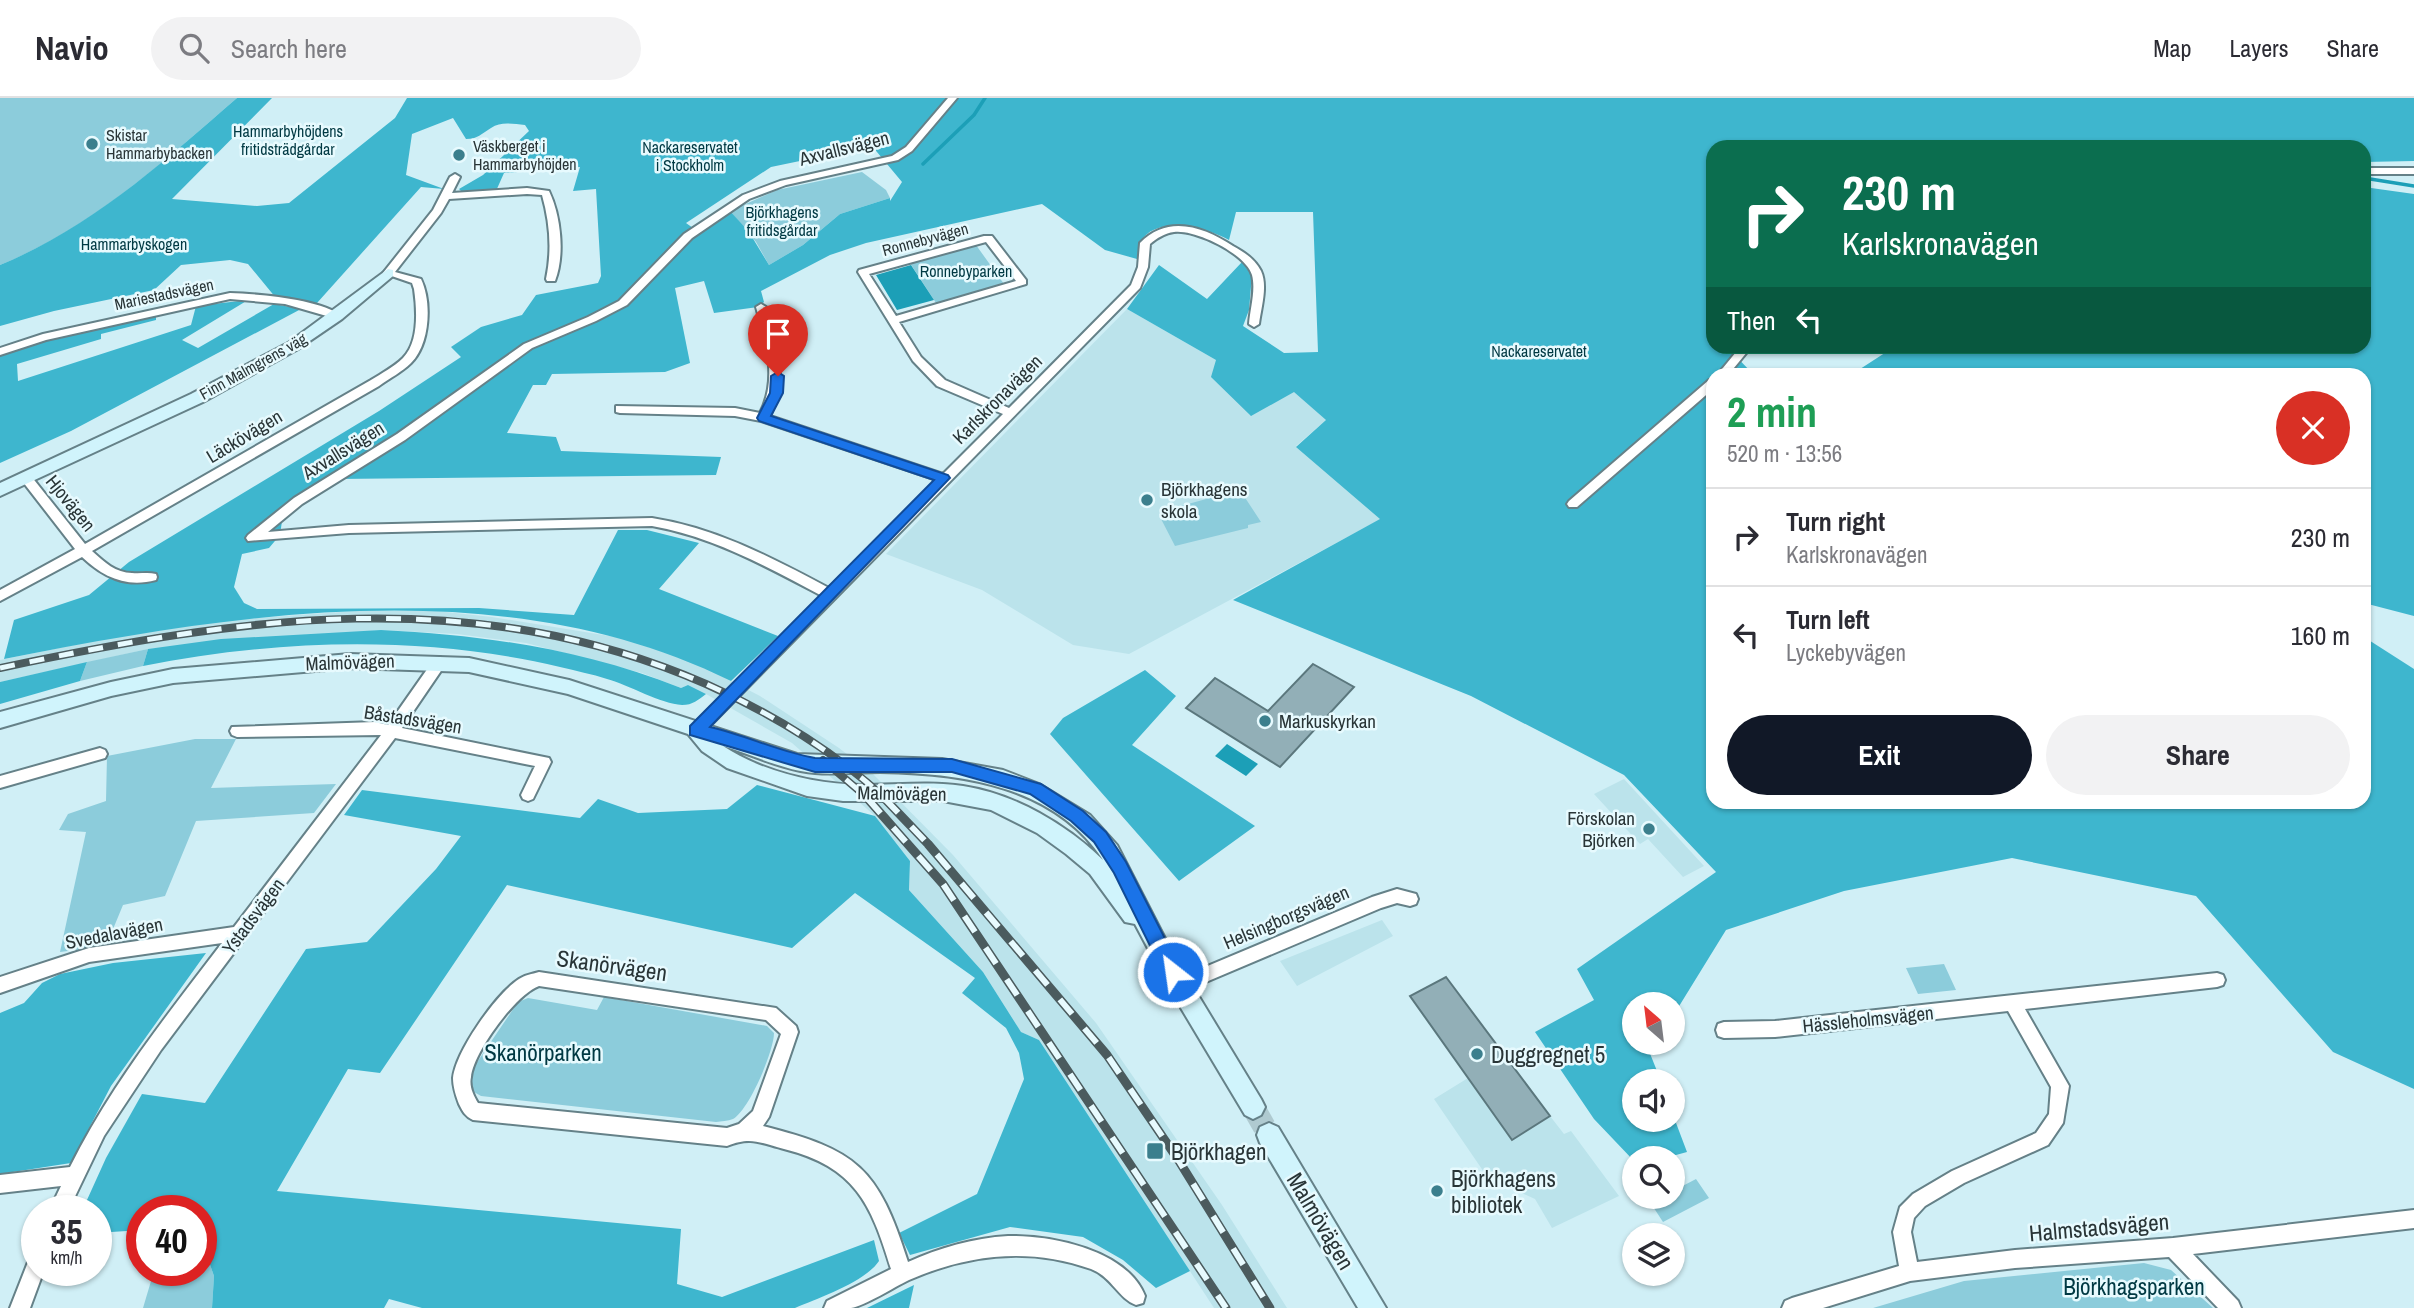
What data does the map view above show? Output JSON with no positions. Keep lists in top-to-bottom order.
{
  "streets": {
    "street": [
      "Axvallsvägen",
      "Ronnebyvägen",
      "Mariestadsvägen",
      "Finn Malmgrens väg",
      "Karlskronavägen",
      "Läckövägen",
      "Hjovägen",
      "Malmövägen",
      "Båstadsvägen",
      "Ystadsvägen",
      "Helsingborgsvägen",
      "Svedalavägen",
      "Skanörvägen",
      "Hässleholmsvägen",
      "Halmstadsvägen"
    ]
  },
  "crossings": [
    ["Axvallsvägen", "Karlskronavägen"],
    ["Ronnebyvägen", "Karlskronavägen"],
    ["Mariestadsvägen", "Finn Malmgrens väg"],
    ["Finn Malmgrens väg", "Läckövägen"],
    ["Finn Malmgrens väg", "Hjovägen"],
    ["Karlskronavägen", "Malmövägen"],
    ["Läckövägen", "Hjovägen"],
    ["Malmövägen", "Ystadsvägen"],
    ["Malmövägen", "Helsingborgsvägen"],
    ["Båstadsvägen", "Ystadsvägen"],
    ["Ystadsvägen", "Svedalavägen"]
  ],
  "parks": [
    "Hammarbyhöjdens fritidsträdgårdar",
    "Nackareservatet i Stockholm",
    "Björkhagens fritidsgårdar",
    "Hammarbyskogen",
    "Ronnebyparken",
    "Nackareservatet",
    "Skanörparken",
    "Björkhagsparken"
  ],
  "places": {
    "other": [
      "Skistar Hammarbybacken",
      "Väskberget i Hammarbyhöjden",
      "Björkhagens skola",
      "Markuskyrkan",
      "Förskolan Björken",
      "Duggregnet 5",
      "Björkhagens bibliotek"
    ],
    "transit": ["Björkhagen"]
  },
  "north": "top left",
  "page": {
    "header": "Navio",
    "search": "Search here",
    "nav": ["Map", "Layers", "Share"],
    "turn": ["230 m", "Karlskronavägen"],
    "then": "Then",
    "heading": ["2 min", "520 m · 13:56"],
    "list": [
      {
        "name": "Turn right",
        "note": "Karlskronavägen",
        "value": "230 m"
      },
      {
        "name": "Turn left",
        "note": "Lyckebyvägen",
        "value": "160 m"
      }
    ],
    "buttons": ["Exit", "Share"],
    "speed": "35 km/h",
    "limit": "40"
  }
}
